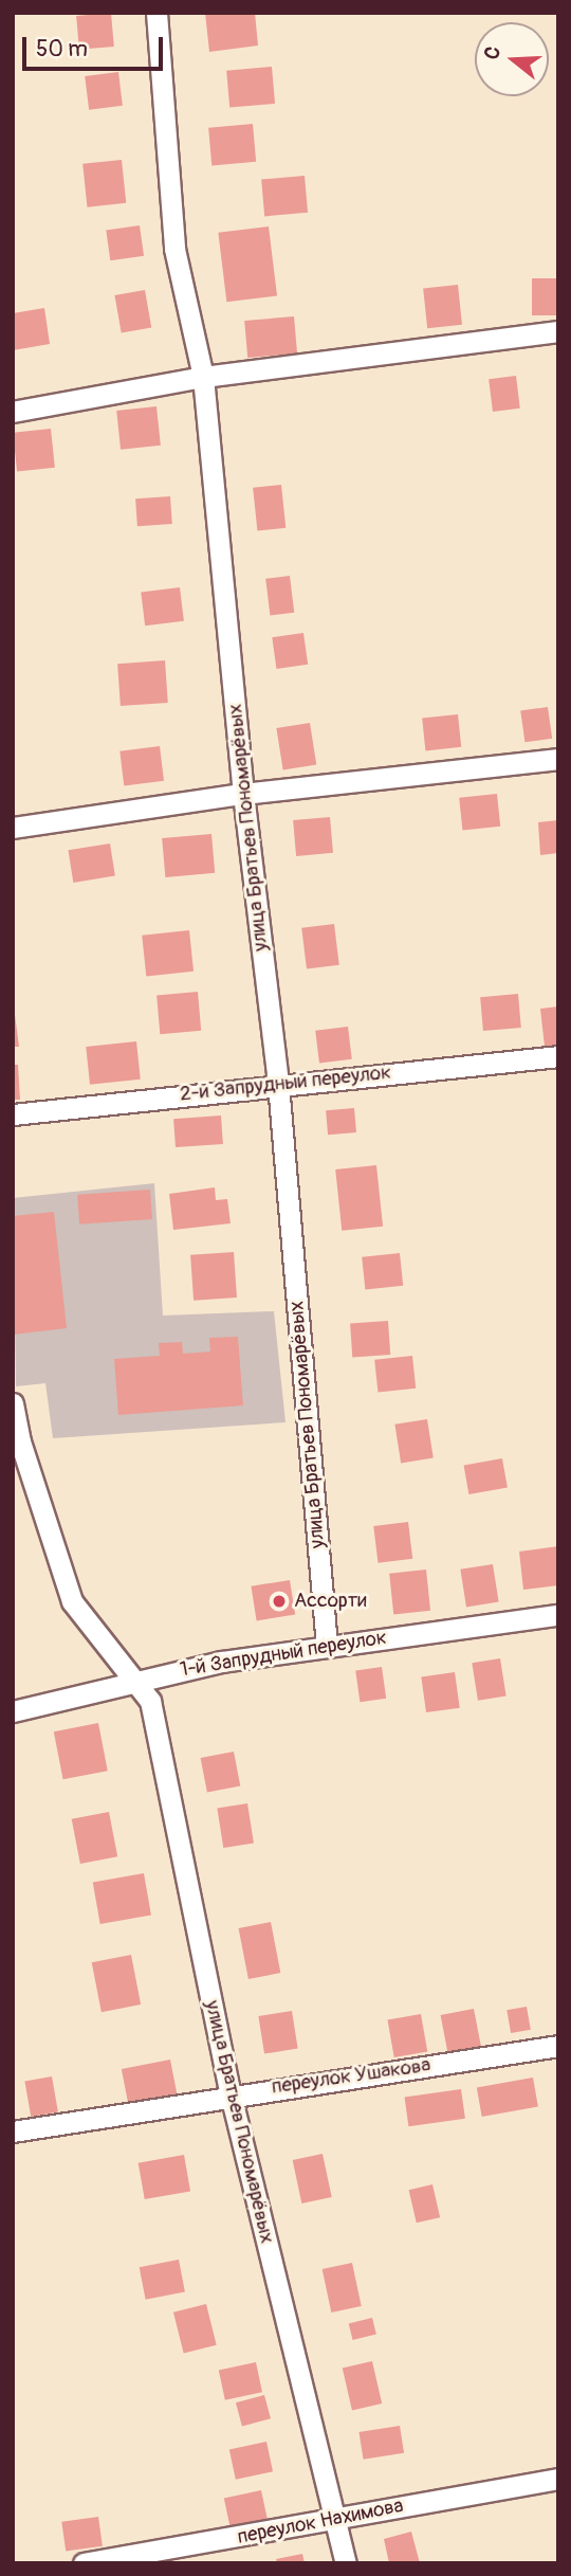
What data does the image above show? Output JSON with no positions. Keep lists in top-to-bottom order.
{
  "streets": {
    "street": [
      "улица Братьев Пономарёвых",
      "2-й Запрудный переулок",
      "1-й Запрудный переулок",
      "переулок Ушакова",
      "переулок Нахимова"
    ]
  },
  "crossings": [
    ["улица Братьев Пономарёвых", "2-й Запрудный переулок"],
    ["улица Братьев Пономарёвых", "1-й Запрудный переулок"],
    ["улица Братьев Пономарёвых", "переулок Ушакова"],
    ["улица Братьев Пономарёвых", "переулок Нахимова"]
  ],
  "places": ["Ассорти"],
  "scale_bar": "50 m",
  "north": "left"
}
